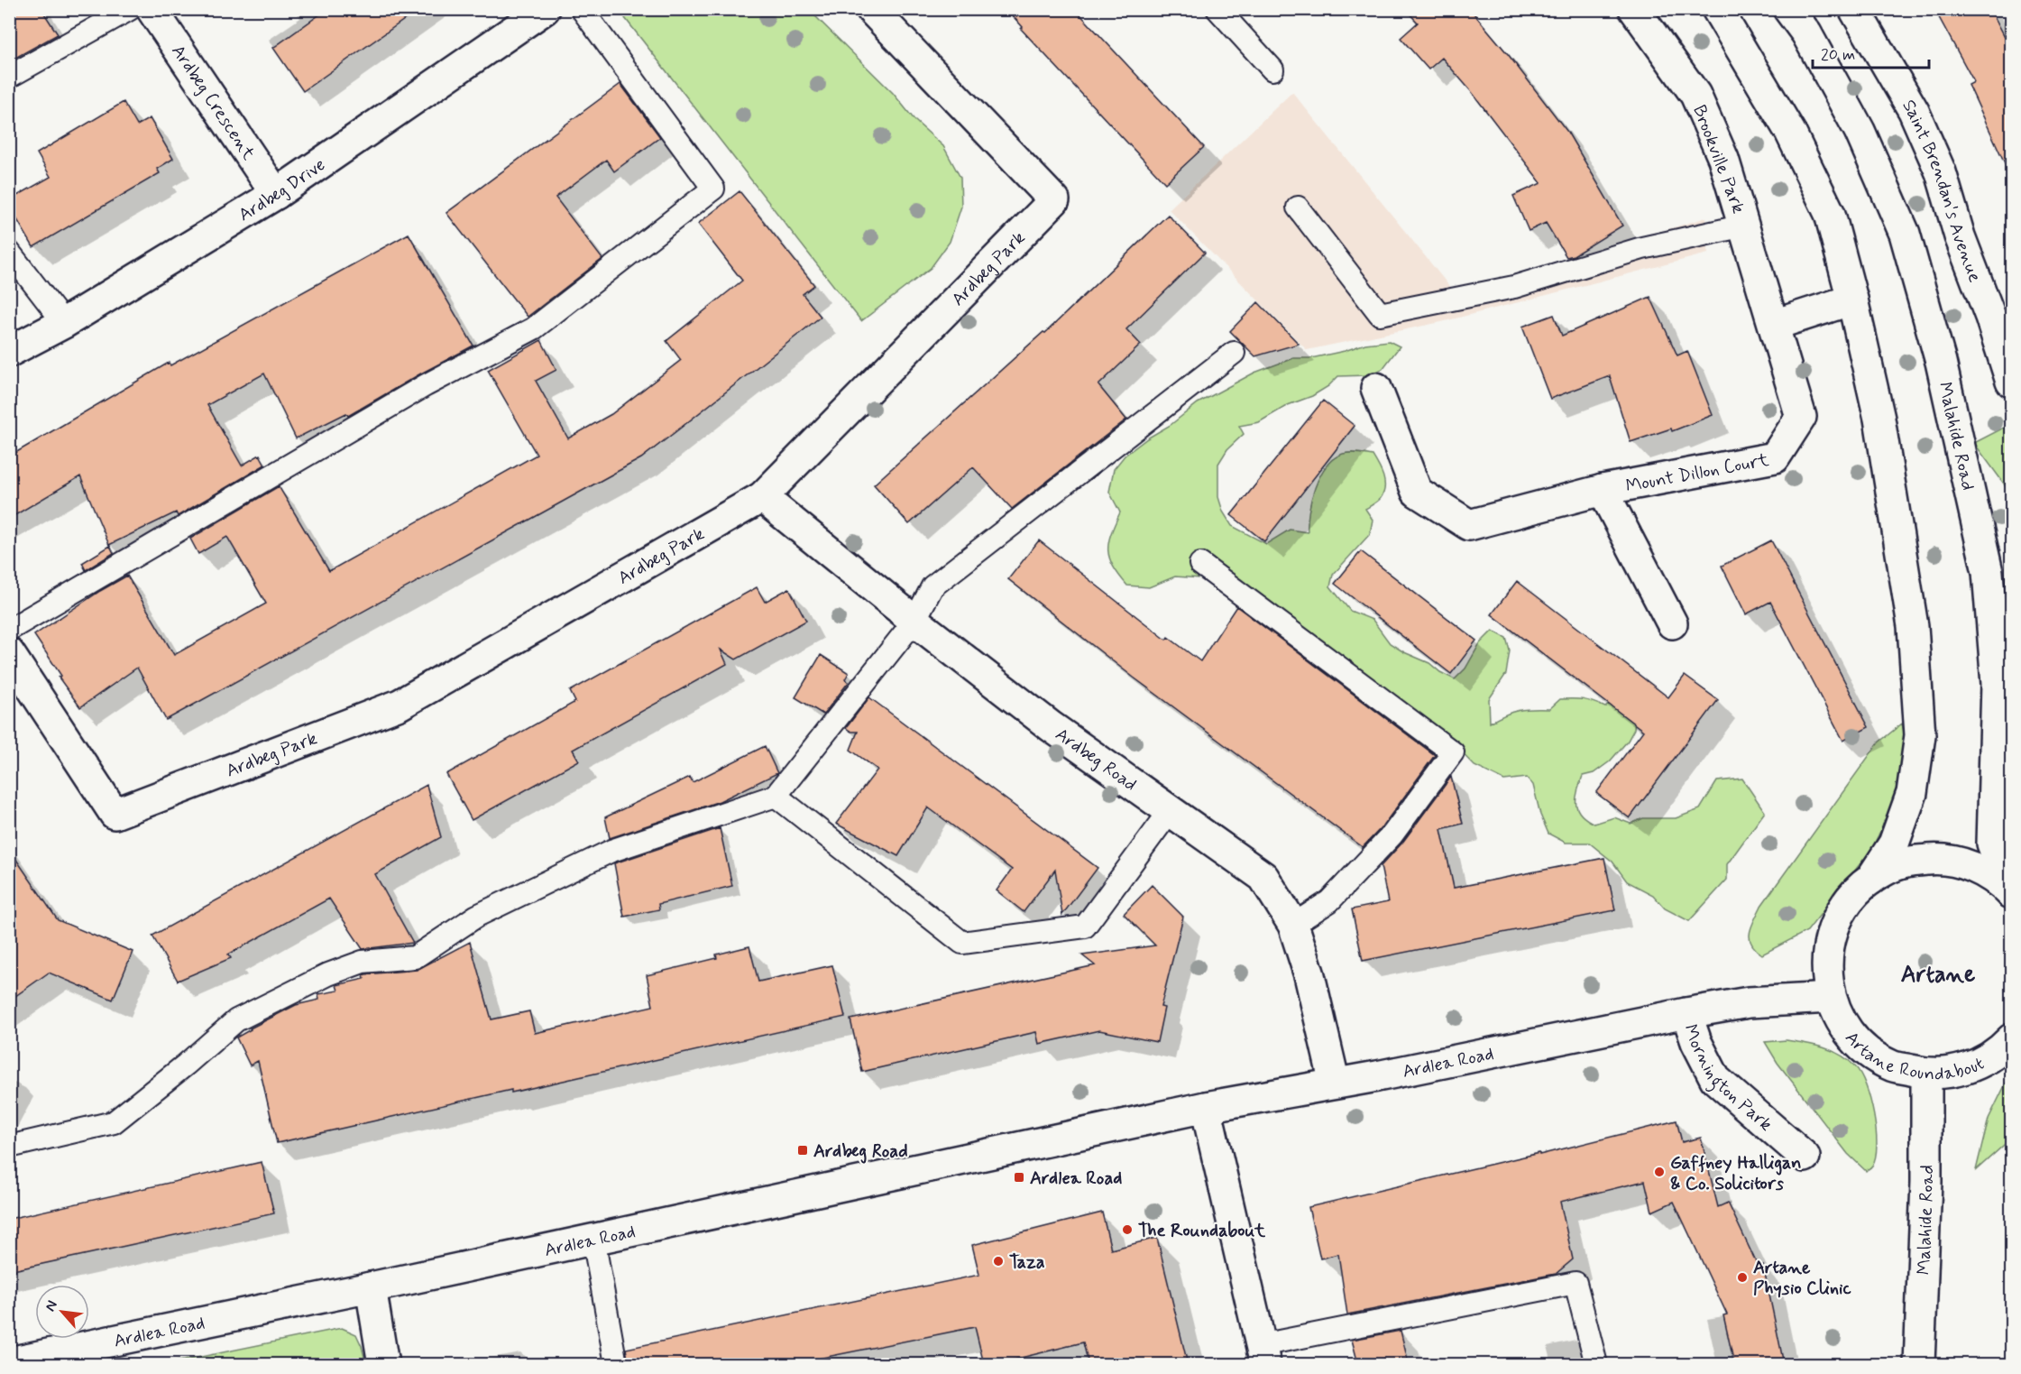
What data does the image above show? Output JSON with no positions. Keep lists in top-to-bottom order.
{
  "streets": {
    "street": [
      "Ardbeg Crescent",
      "Brookville Park",
      "Ardbeg Drive",
      "Saint Brendan's Avenue",
      "Ardbeg Park",
      "Malahide Road",
      "Mount Dillon Court",
      "Ardbeg Road",
      "Artane Roundabout",
      "Ardlea Road",
      "Mornington Park"
    ]
  },
  "crossings": [
    ["Ardbeg Crescent", "Ardbeg Drive"],
    ["Brookville Park", "Mount Dillon Court"],
    ["Ardbeg Park", "Ardbeg Road"],
    ["Malahide Road", "Artane Roundabout"],
    ["Ardbeg Road", "Ardlea Road"],
    ["Artane Roundabout", "Ardlea Road"],
    ["Ardlea Road", "Mornington Park"]
  ],
  "districts": ["Artane"],
  "places": {
    "transit": ["Ardbeg Road", "Ardlea Road"],
    "other": [
      "Gaffney Halligan & Co. Solicitors",
      "The Roundabout",
      "Taza",
      "Artane Physio Clinic"
    ]
  },
  "scale_bar": "20 m",
  "north": "top left"
}
